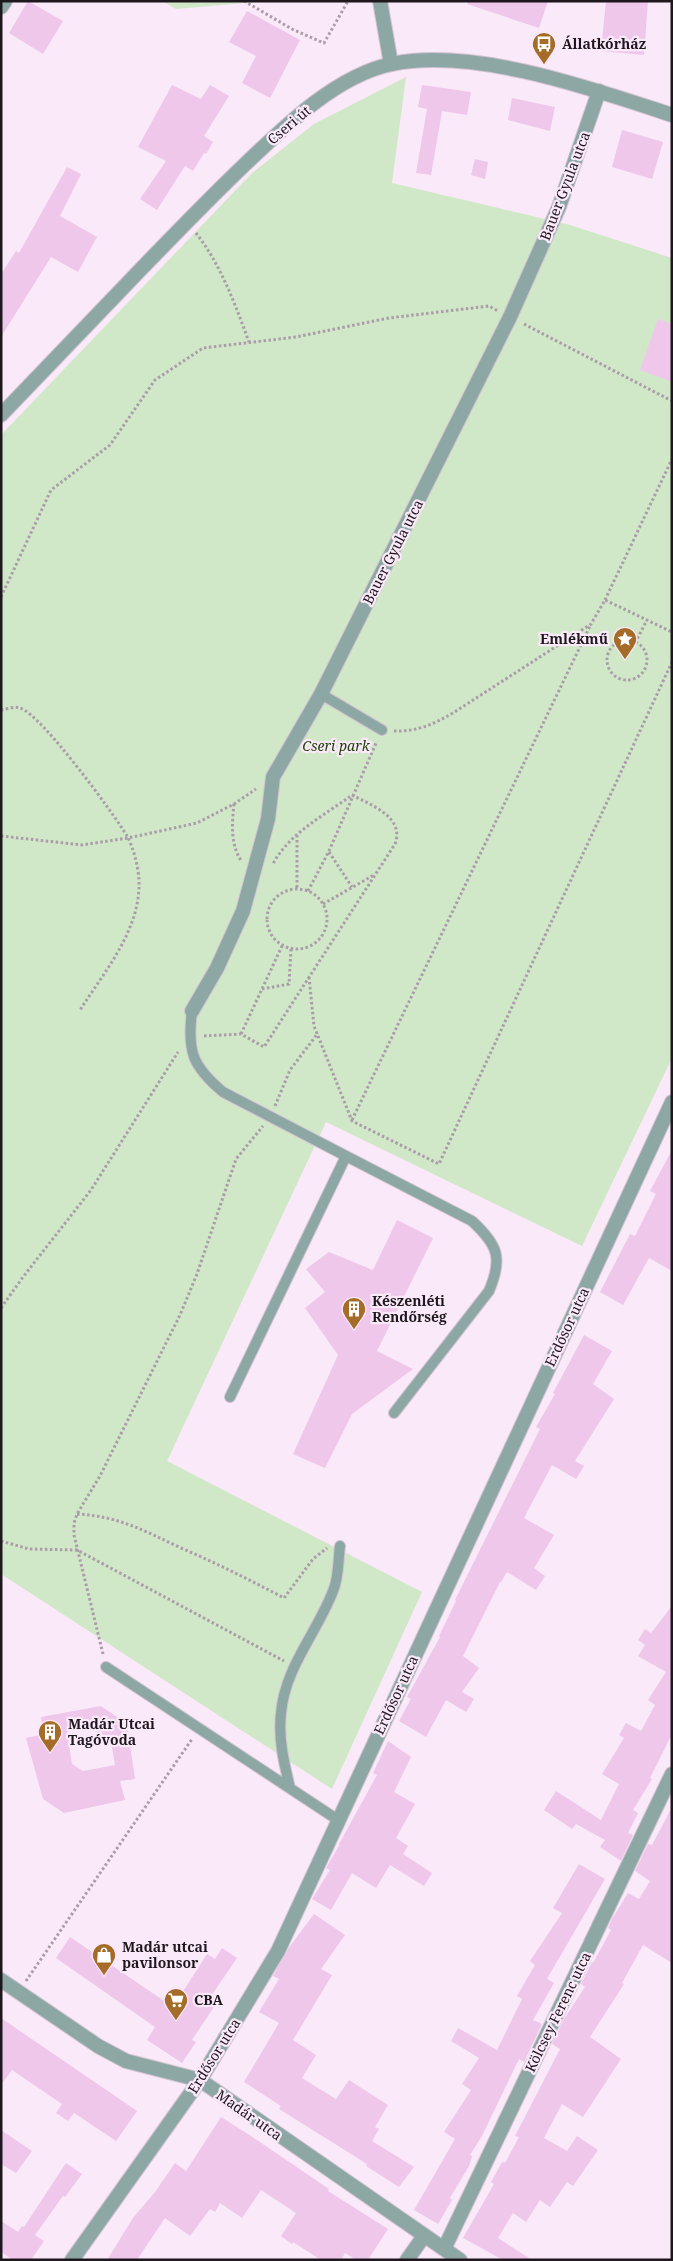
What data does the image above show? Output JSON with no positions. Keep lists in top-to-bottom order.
{
  "streets": {
    "street": [
      "Cseri út",
      "Bauer Gyula utca",
      "Erdősor utca",
      "Kölcsey Ferenc utca",
      "Madár utca"
    ]
  },
  "crossings": [
    ["Cseri út", "Bauer Gyula utca"],
    ["Erdősor utca", "Madár utca"],
    ["Kölcsey Ferenc utca", "Madár utca"]
  ],
  "parks": ["Cseri park"],
  "places": {
    "bus stop": ["Állatkórház"],
    "place": ["Emlékmű"],
    "building": ["Készenléti Rendőrség", "Madár Utcai Tagóvoda"],
    "shop": ["Madár utcai pavilonsor"],
    "supermarket": ["CBA"]
  }
}
